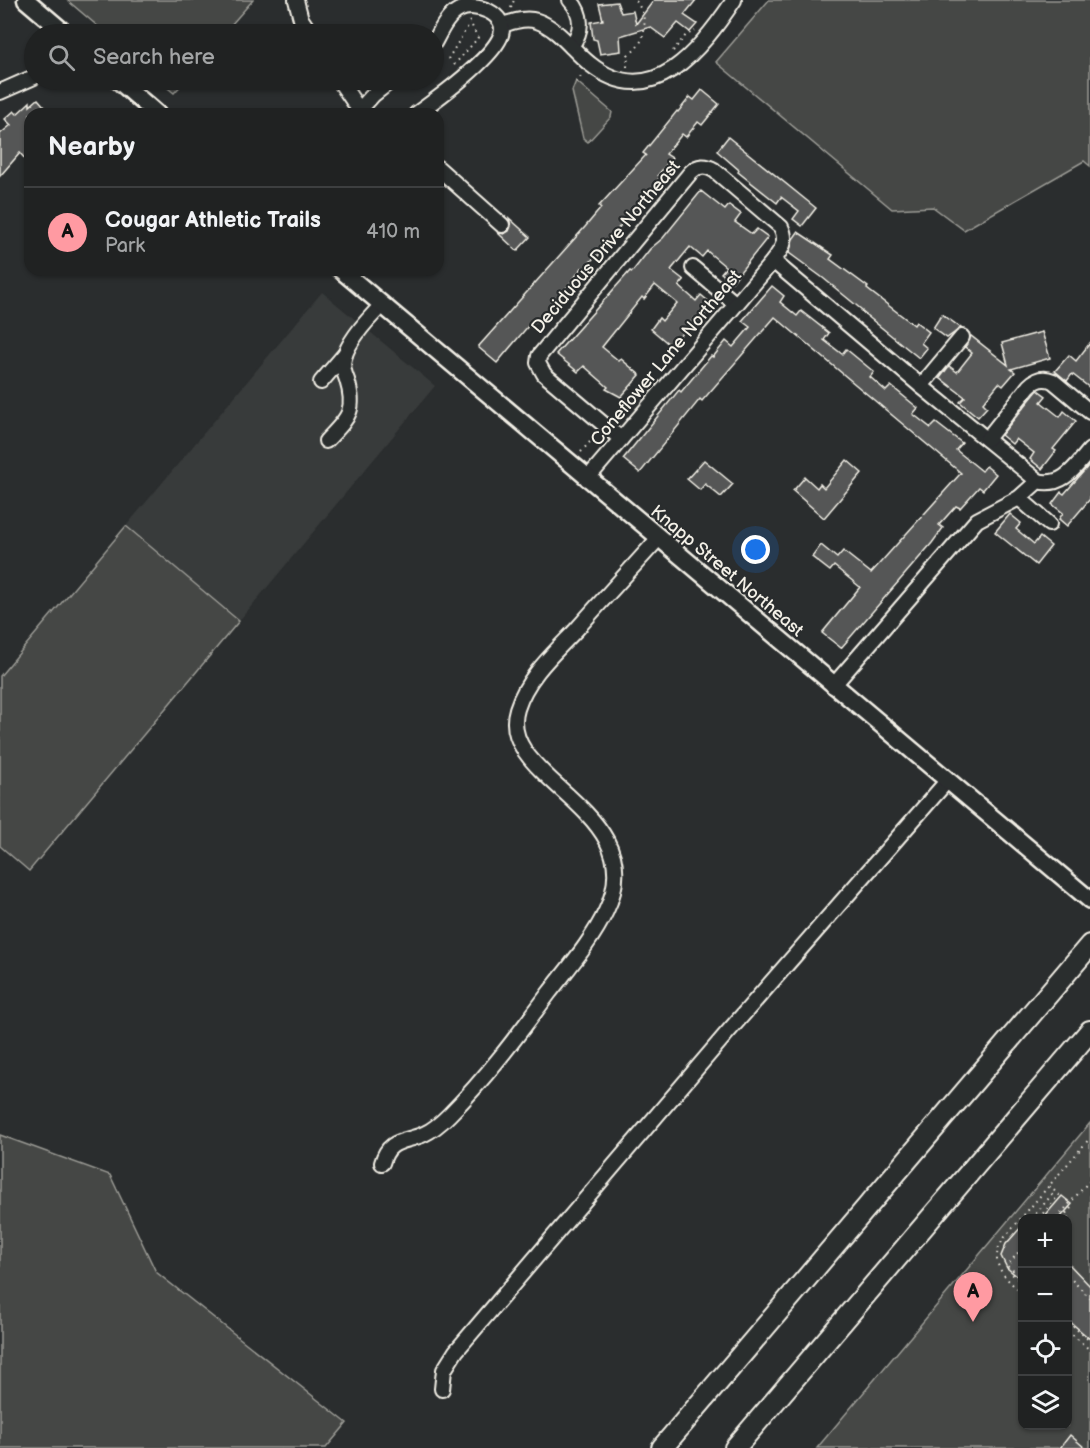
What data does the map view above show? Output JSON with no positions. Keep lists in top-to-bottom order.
{
  "streets": {
    "main road": ["Knapp Street Northeast"],
    "street": ["Deciduous Drive Northeast", "Coneflower Lane Northeast"]
  },
  "crossings": [
    ["Deciduous Drive Northeast", "Coneflower Lane Northeast"],
    ["Coneflower Lane Northeast", "Knapp Street Northeast"]
  ],
  "page": {
    "search": "Search here",
    "heading": "Nearby",
    "list": [
      {
        "mark": "A",
        "name": "Cougar Athletic Trails",
        "note": "Park",
        "value": "410 m"
      }
    ],
    "map_buttons": ["+", "−"],
    "pins": "A"
  }
}
